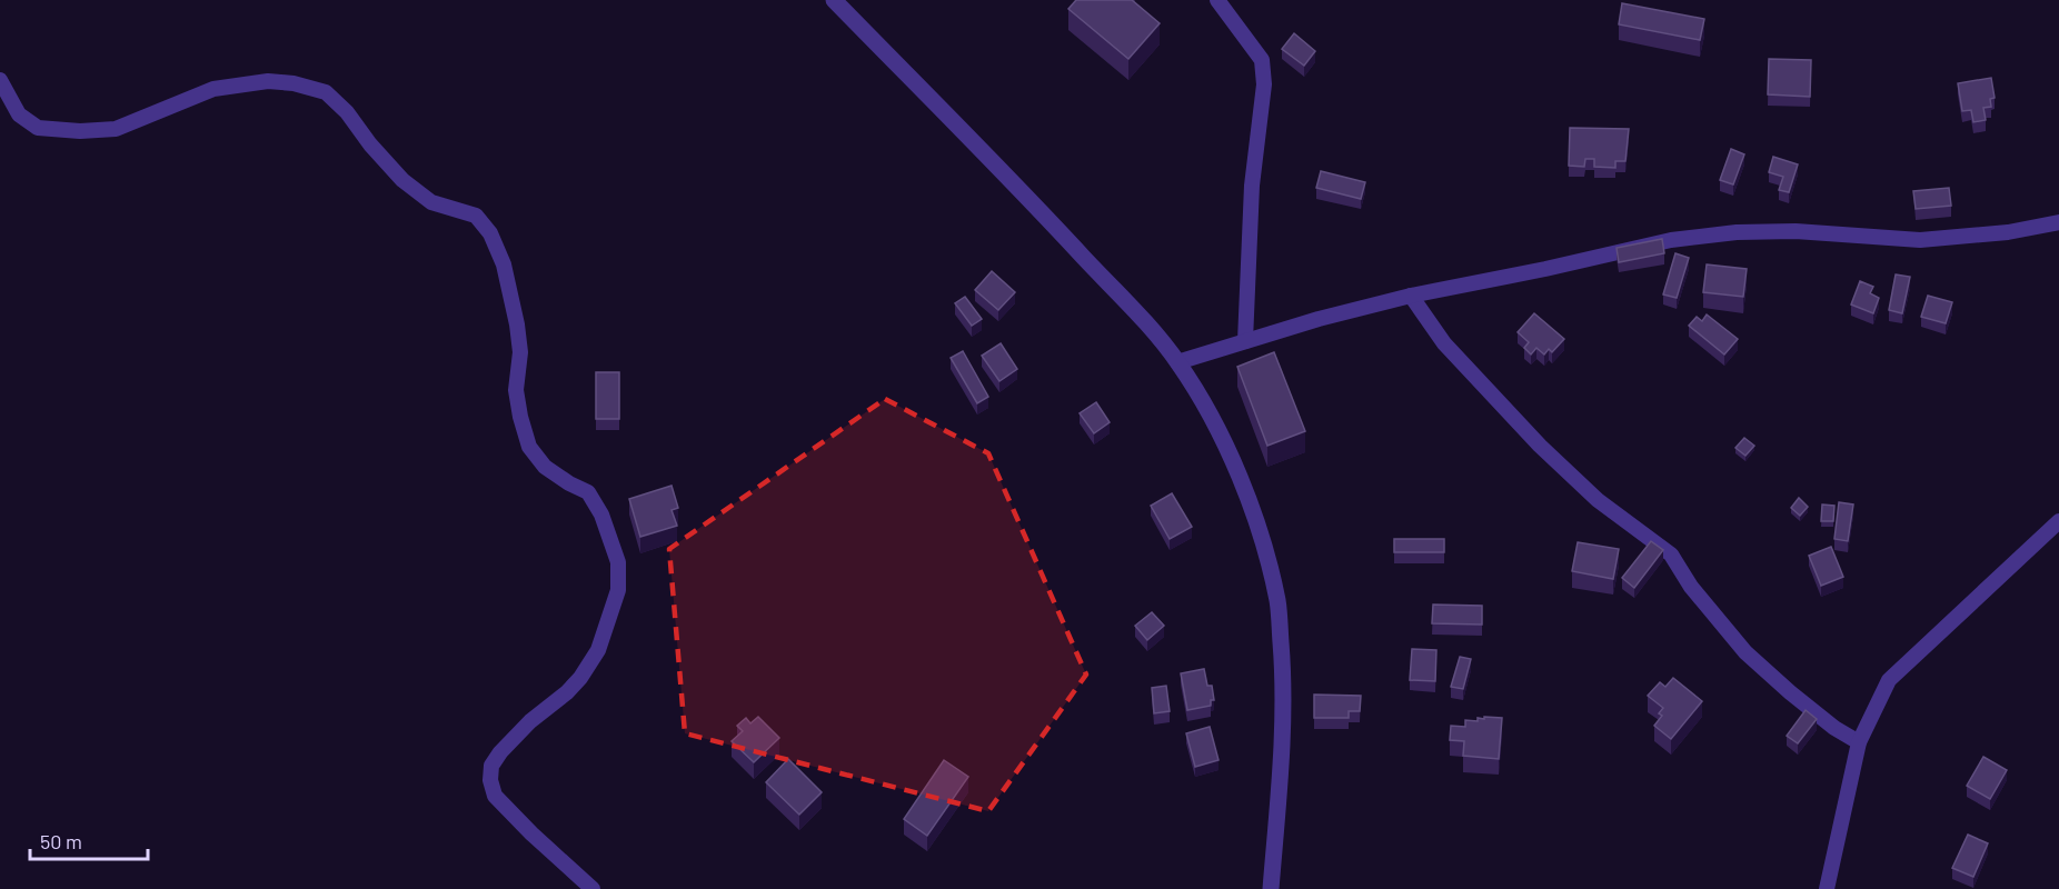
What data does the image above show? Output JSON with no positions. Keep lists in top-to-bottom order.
{
  "scale_bar": "50 m"
}
